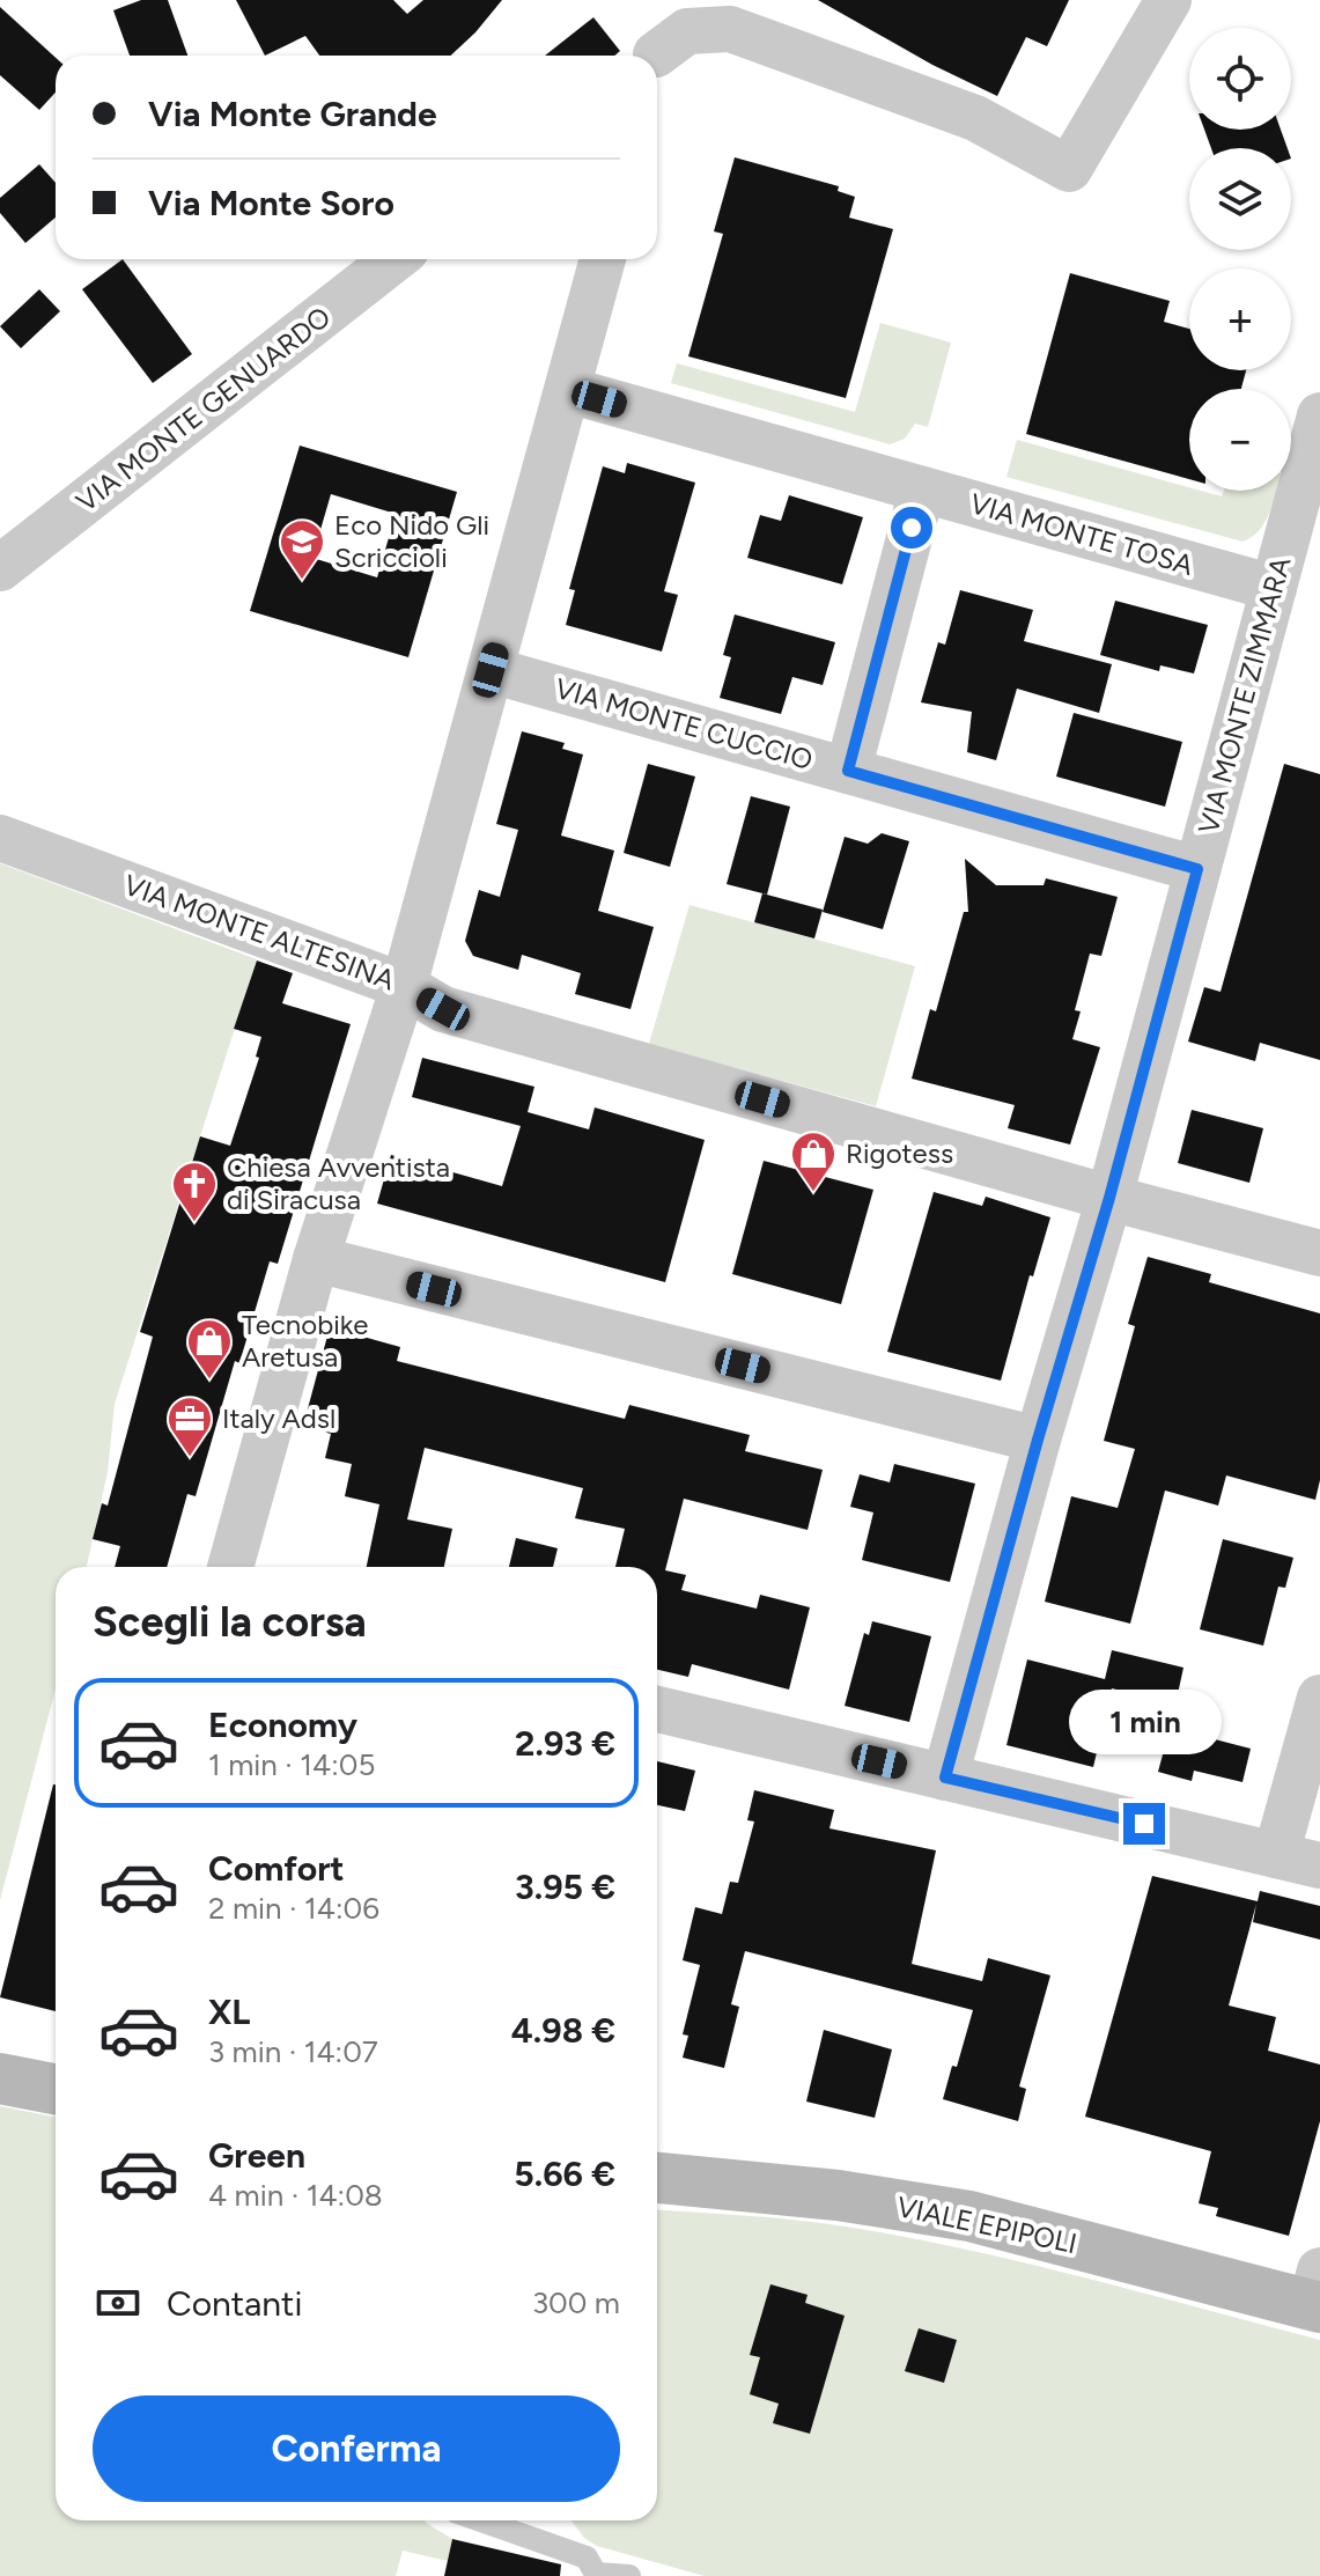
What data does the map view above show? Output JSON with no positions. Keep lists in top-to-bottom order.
{
  "streets": {
    "main road": ["VIALE EPIPOLI"],
    "street": [
      "VIA MONTE GENUARDO",
      "VIA MONTE TOSA",
      "VIA MONTE ZIMMARA",
      "VIA MONTE CUCCIO",
      "VIA MONTE ALTESINA"
    ]
  },
  "crossings": [
    ["VIA MONTE TOSA", "VIA MONTE ZIMMARA"],
    ["VIA MONTE ZIMMARA", "VIA MONTE CUCCIO"],
    ["VIA MONTE ZIMMARA", "VIA MONTE ALTESINA"]
  ],
  "places": {
    "school or university": ["Eco Nido Gli Scriccioli"],
    "shop": ["Rigotess", "Tecnobike Aretusa"],
    "church": ["Chiesa Avventista di Siracusa"],
    "office": ["Italy Adsl"]
  },
  "page": {
    "map_buttons": ["+", "−"],
    "banner": ["Via Monte Grande", "Via Monte Soro"],
    "heading": "Scegli la corsa",
    "list": [
      {
        "name": "Economy",
        "note": "1 min · 14:05",
        "value": "2.93 €"
      },
      {
        "name": "Comfort",
        "note": "2 min · 14:06",
        "value": "3.95 €"
      },
      {
        "name": "XL",
        "note": "3 min · 14:07",
        "value": "4.98 €"
      },
      {
        "name": "Green",
        "note": "4 min · 14:08",
        "value": "5.66 €"
      }
    ],
    "bubble": "1 min",
    "pay": ["Contanti", "300 m"],
    "buttons": "Conferma"
  }
}
